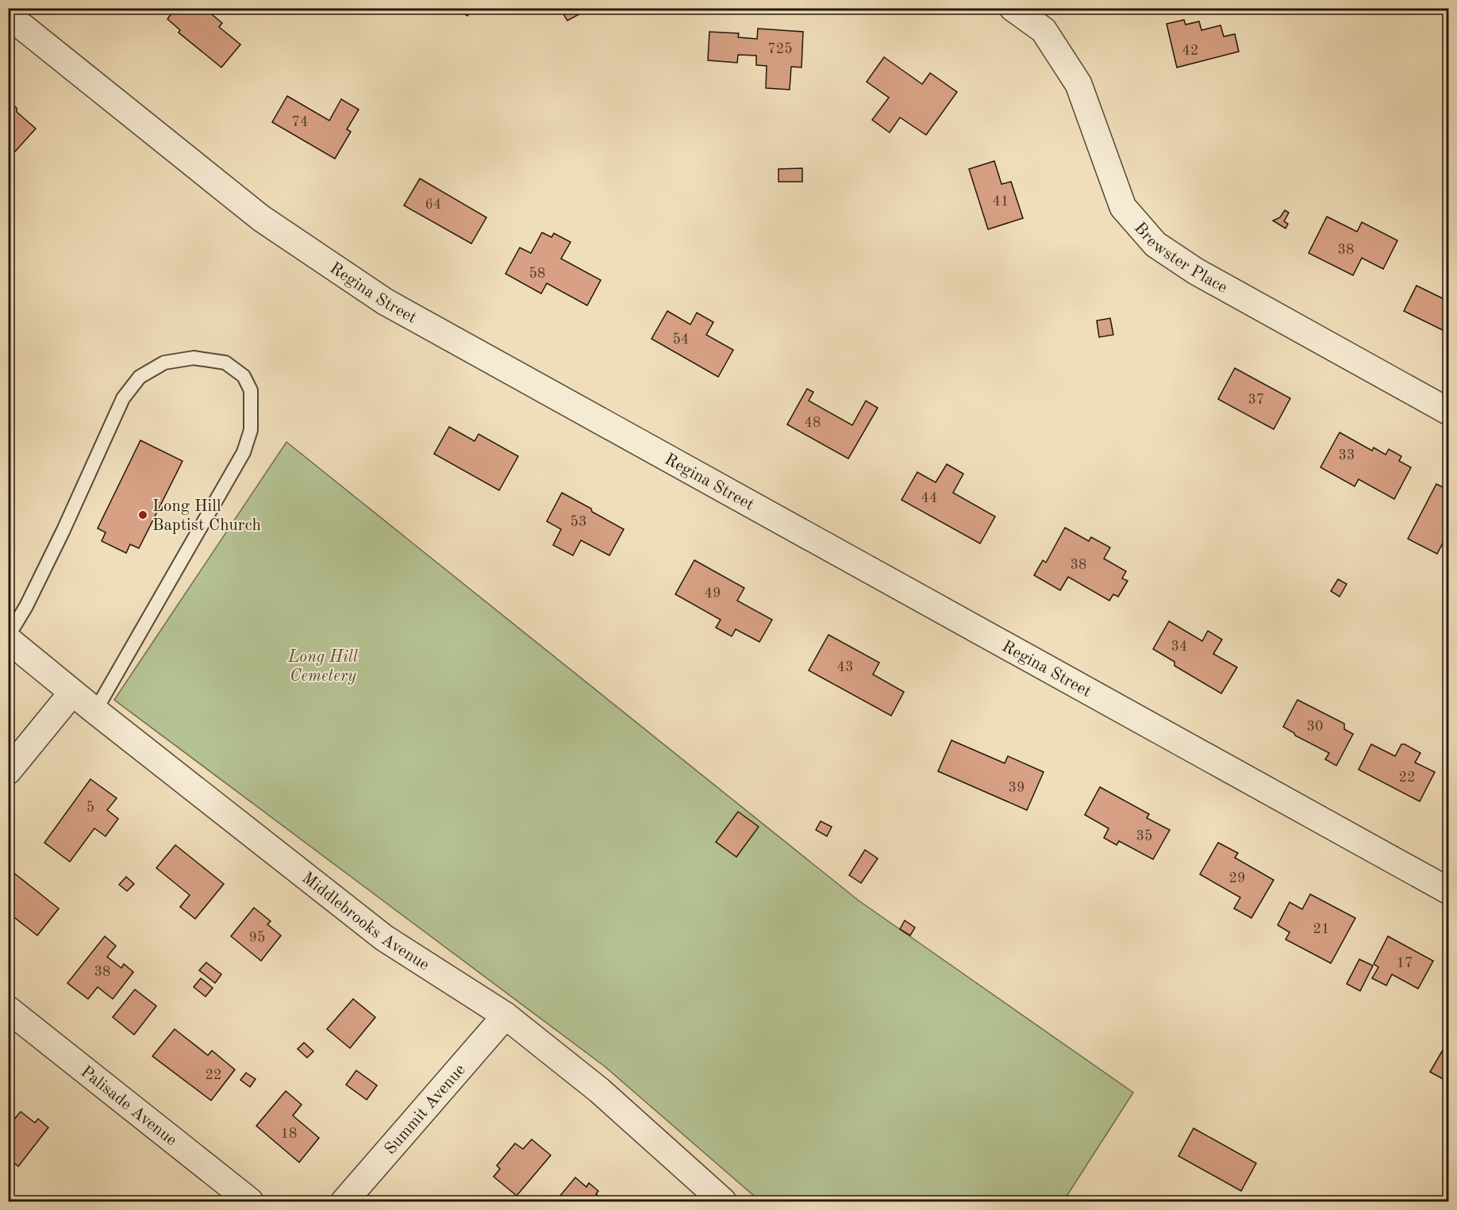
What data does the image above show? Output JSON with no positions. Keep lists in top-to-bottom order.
{
  "streets": {
    "street": [
      "Brewster Place",
      "Regina Street",
      "Middlebrooks Avenue",
      "Palisade Avenue",
      "Summit Avenue"
    ]
  },
  "crossings": [
    ["Middlebrooks Avenue", "Summit Avenue"]
  ],
  "parks": ["Long Hill Cemetery"],
  "places": ["Long Hill Baptist Church"],
  "house_numbers": [
    "725",
    "42",
    "74",
    "41",
    "64",
    "38",
    "58",
    "54",
    "37",
    "48",
    "33",
    "44",
    "53",
    "38",
    "49",
    "34",
    "43",
    "30",
    "22",
    "39",
    "5",
    "35",
    "29",
    "21",
    "95",
    "17",
    "38",
    "22",
    "18"
  ]
}
